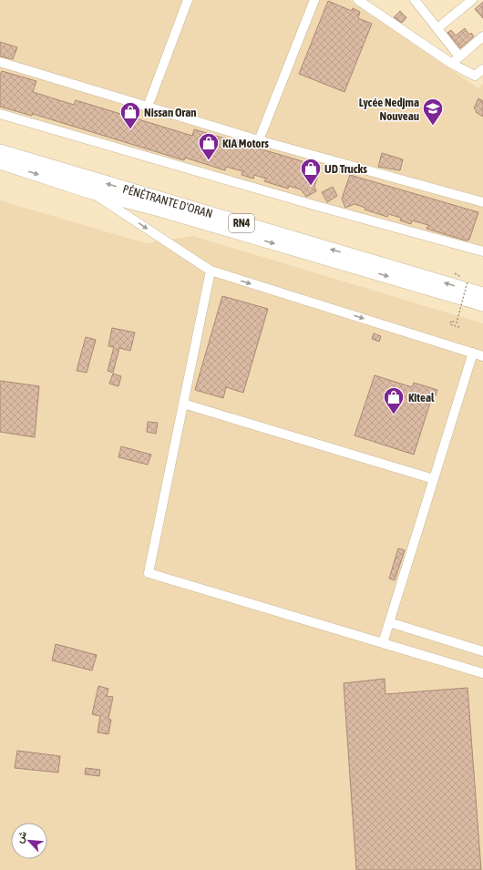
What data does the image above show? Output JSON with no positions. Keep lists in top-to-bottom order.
{
  "streets": {
    "highway": ["PÉNÉTRANTE D'ORAN", "RN4"]
  },
  "places": {
    "school or university": ["Lycée Nedjma Nouveau"],
    "shop": [
      "Nissan Oran",
      "KIA Motors",
      "UD Trucks",
      "Kiteal"
    ]
  },
  "north": "top left"
}
